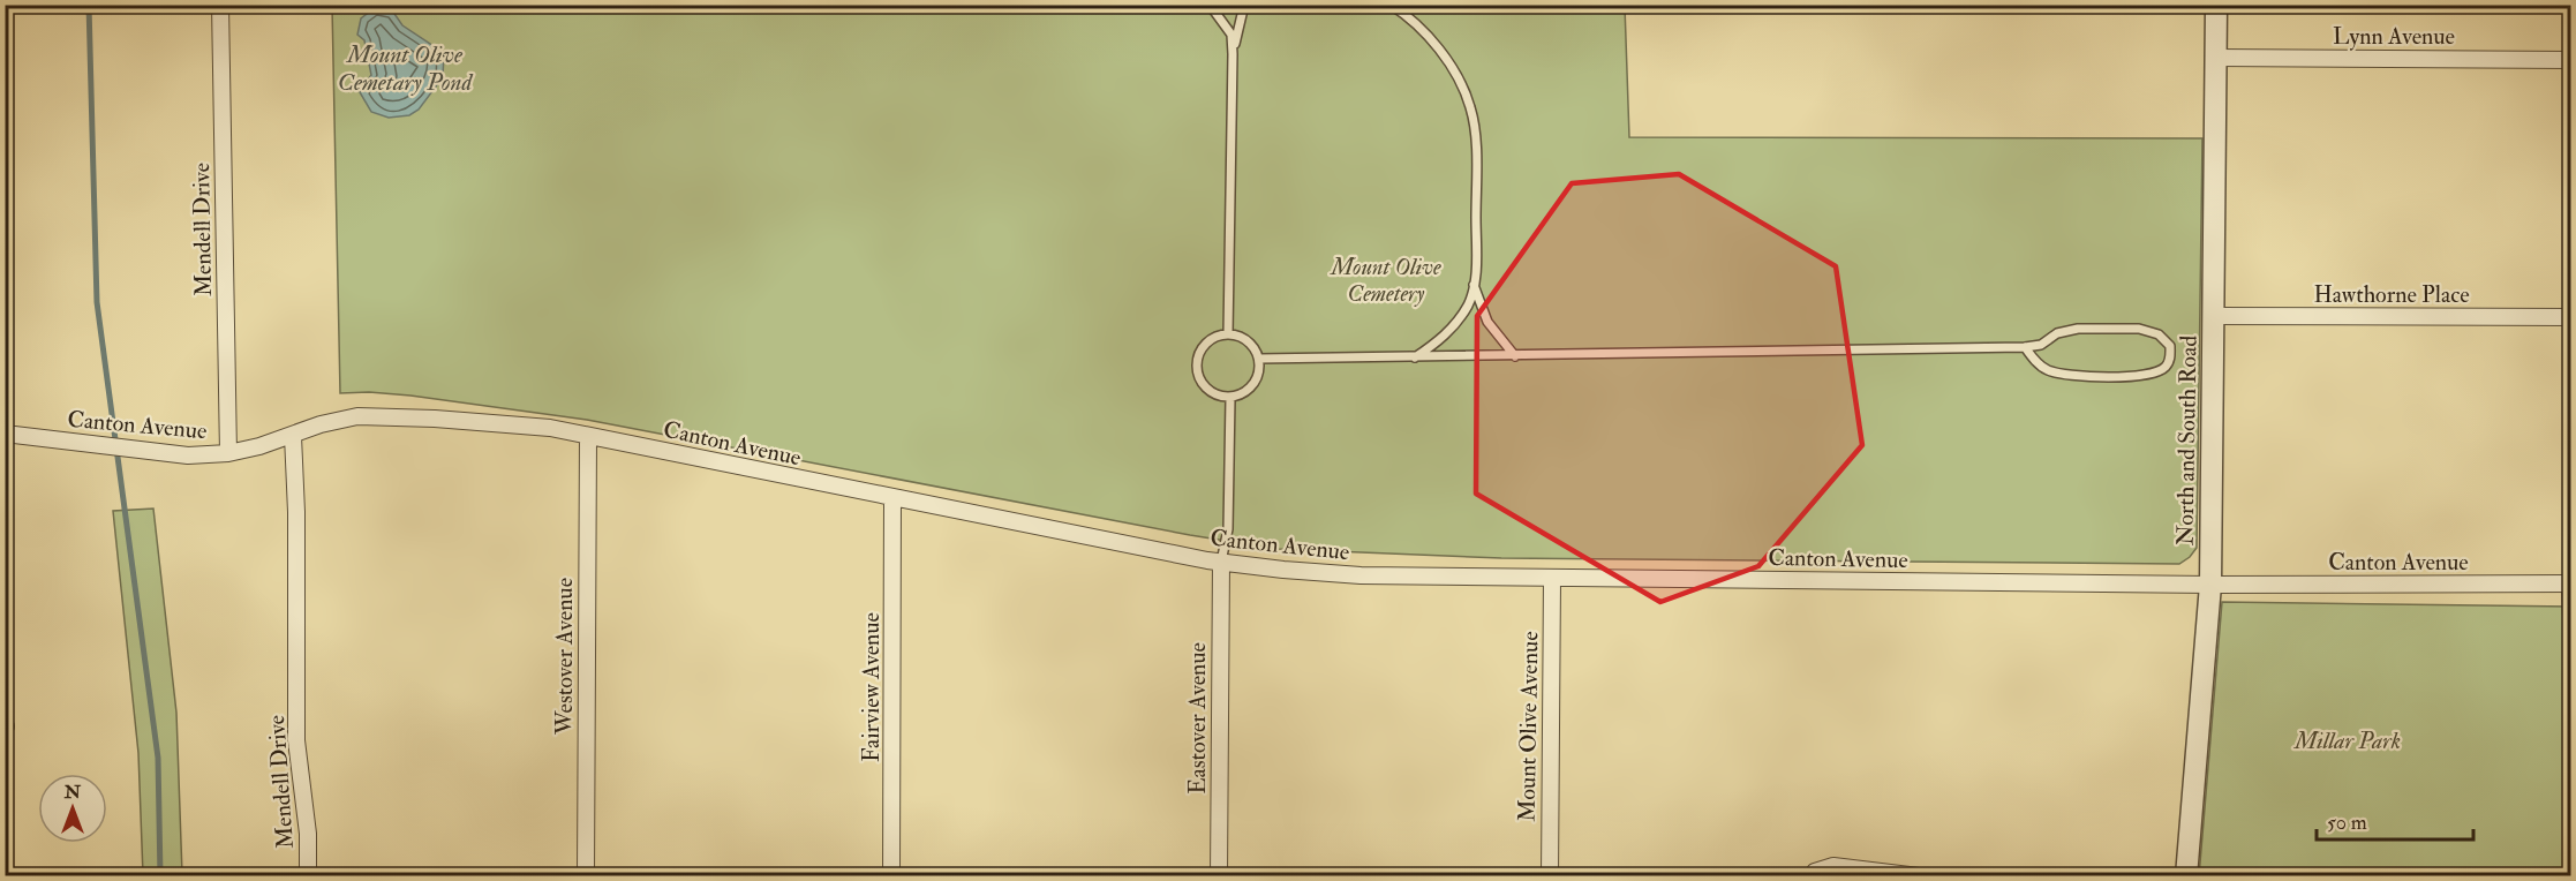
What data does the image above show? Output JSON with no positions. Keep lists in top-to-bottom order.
{
  "streets": {
    "street": [
      "Lynn Avenue",
      "Mendell Drive",
      "Hawthorne Place",
      "Canton Avenue",
      "North and South Road",
      "Westover Avenue",
      "Fairview Avenue",
      "Eastover Avenue",
      "Mount Olive Avenue"
    ]
  },
  "crossings": [
    ["Lynn Avenue", "North and South Road"],
    ["Mendell Drive", "Canton Avenue"],
    ["Hawthorne Place", "North and South Road"],
    ["Canton Avenue", "North and South Road"],
    ["Canton Avenue", "Westover Avenue"],
    ["Canton Avenue", "Fairview Avenue"],
    ["Canton Avenue", "Eastover Avenue"],
    ["Canton Avenue", "Mount Olive Avenue"]
  ],
  "water": ["Mount Olive Cemetary Pond"],
  "parks": ["Mount Olive Cemetery", "Millar Park"],
  "scale_bar": "50 m",
  "north": "top"
}
